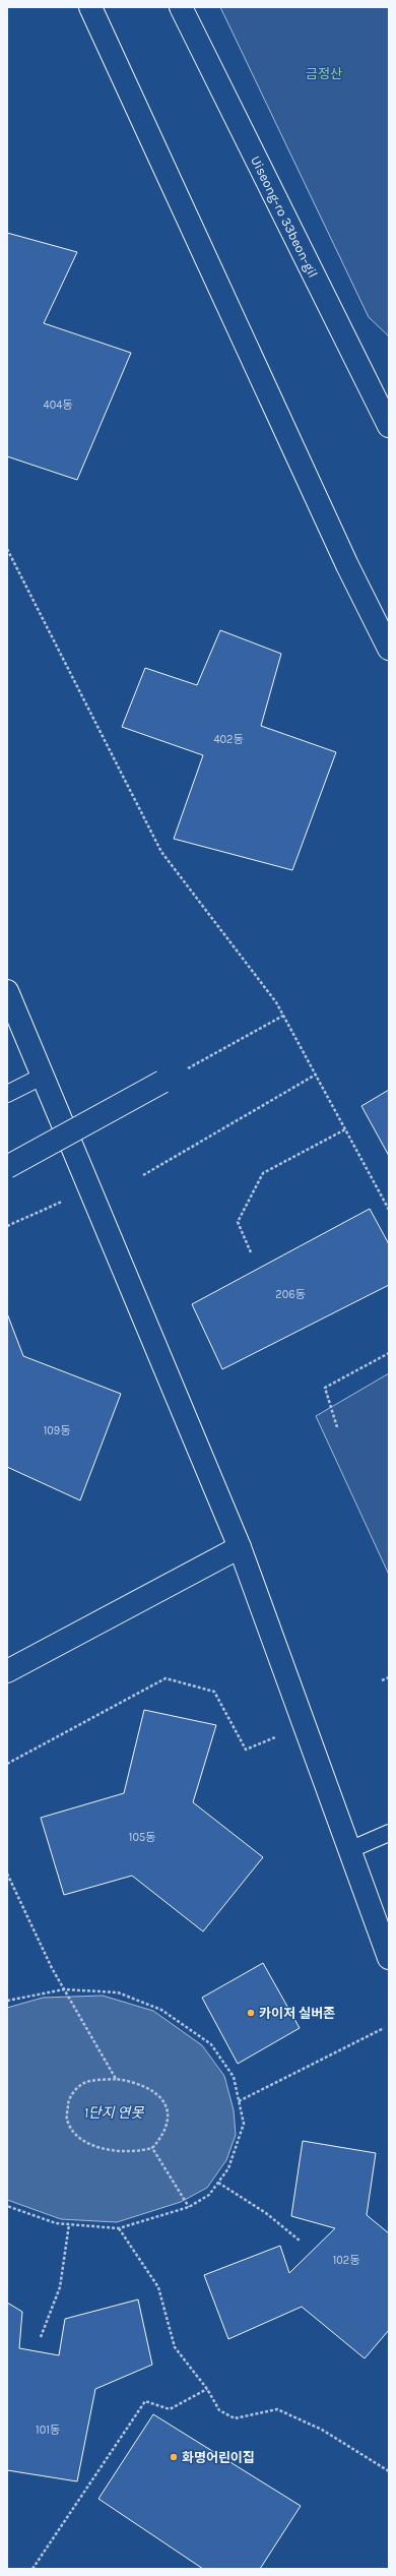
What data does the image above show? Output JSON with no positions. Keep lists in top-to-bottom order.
{
  "streets": {
    "street": ["Uiseong-ro 33beon-gil"]
  },
  "water": ["1단지 연못"],
  "parks": ["금정산"],
  "places": ["카이저 실버존", "화명어린이집"],
  "house_numbers": [
    "404동",
    "402동",
    "206동",
    "109동",
    "105동",
    "102동",
    "101동"
  ]
}
